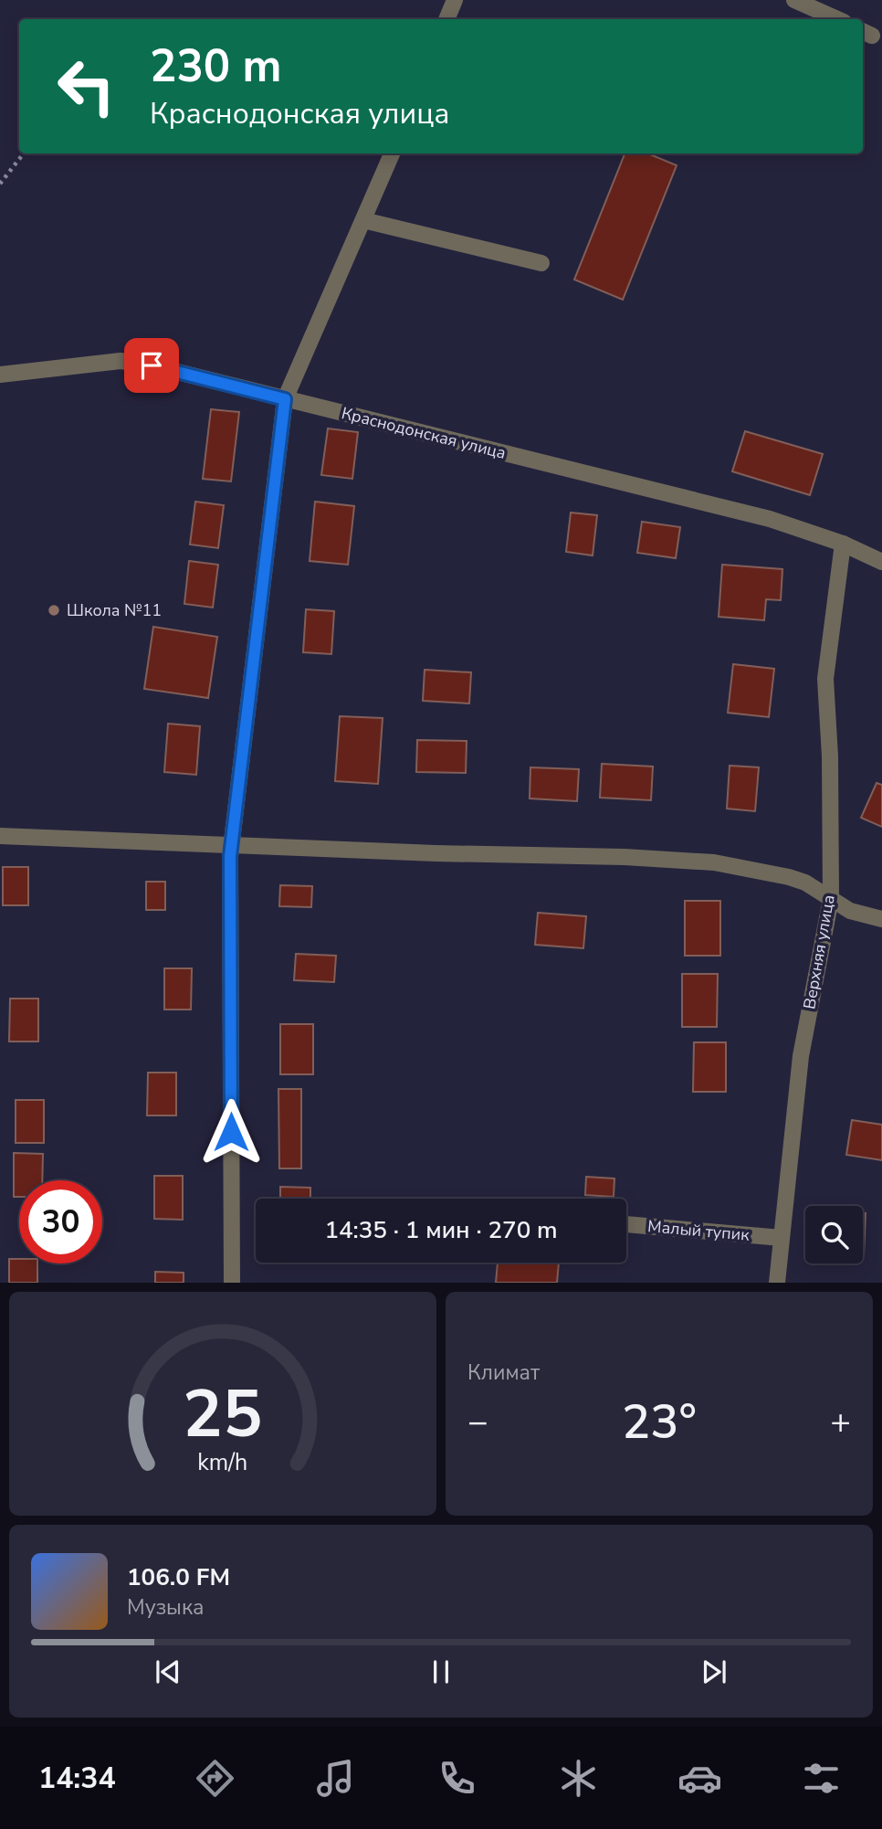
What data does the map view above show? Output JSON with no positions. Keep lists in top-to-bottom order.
{
  "streets": {
    "street": ["Краснодонская улица", "Верхняя улица", "Малый тупик"]
  },
  "crossings": [
    ["Краснодонская улица", "Верхняя улица"],
    ["Верхняя улица", "Малый тупик"]
  ],
  "places": ["Школа №11"],
  "page": {
    "turn": ["230 m", "Краснодонская улица"],
    "limit": "30",
    "trip": "14:35 · 1 мин · 270 m",
    "tile": "Климат",
    "heat": ["−", "23°", "+"],
    "song": ["106.0 FM", "Музыка"],
    "tabs": "14:34",
    "gauge": ["25", "km/h"]
  }
}
